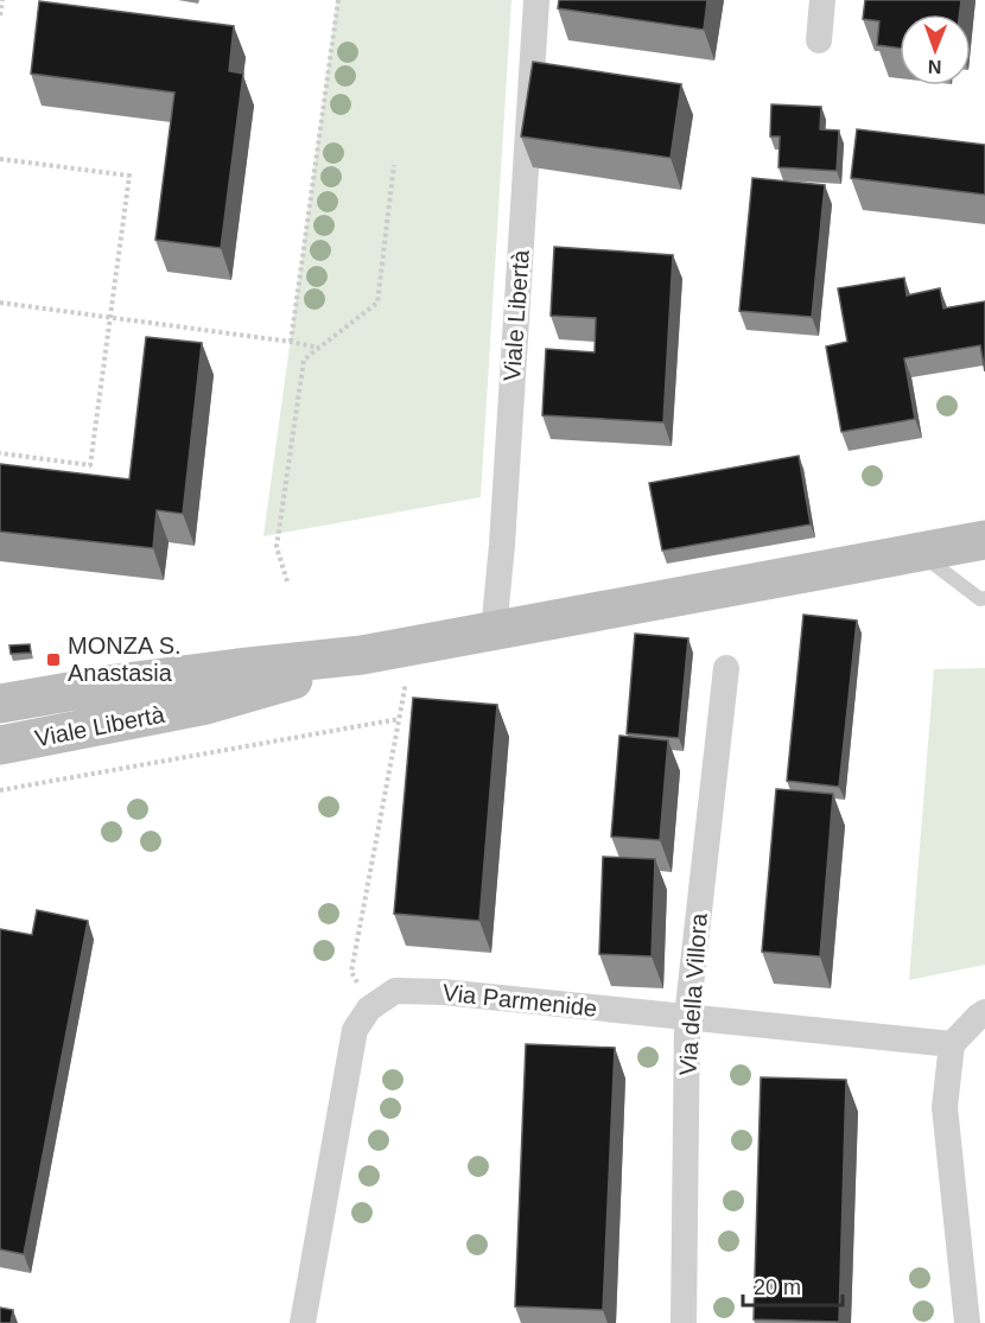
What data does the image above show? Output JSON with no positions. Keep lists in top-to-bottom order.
{
  "streets": {
    "main road": ["Viale Libertà"],
    "street": ["Via della Villora", "Via Parmenide"]
  },
  "crossings": [
    ["Via della Villora", "Via Parmenide"]
  ],
  "places": {
    "transit": ["MONZA S. Anastasia"]
  },
  "scale_bar": "20 m",
  "north": "bottom"
}
